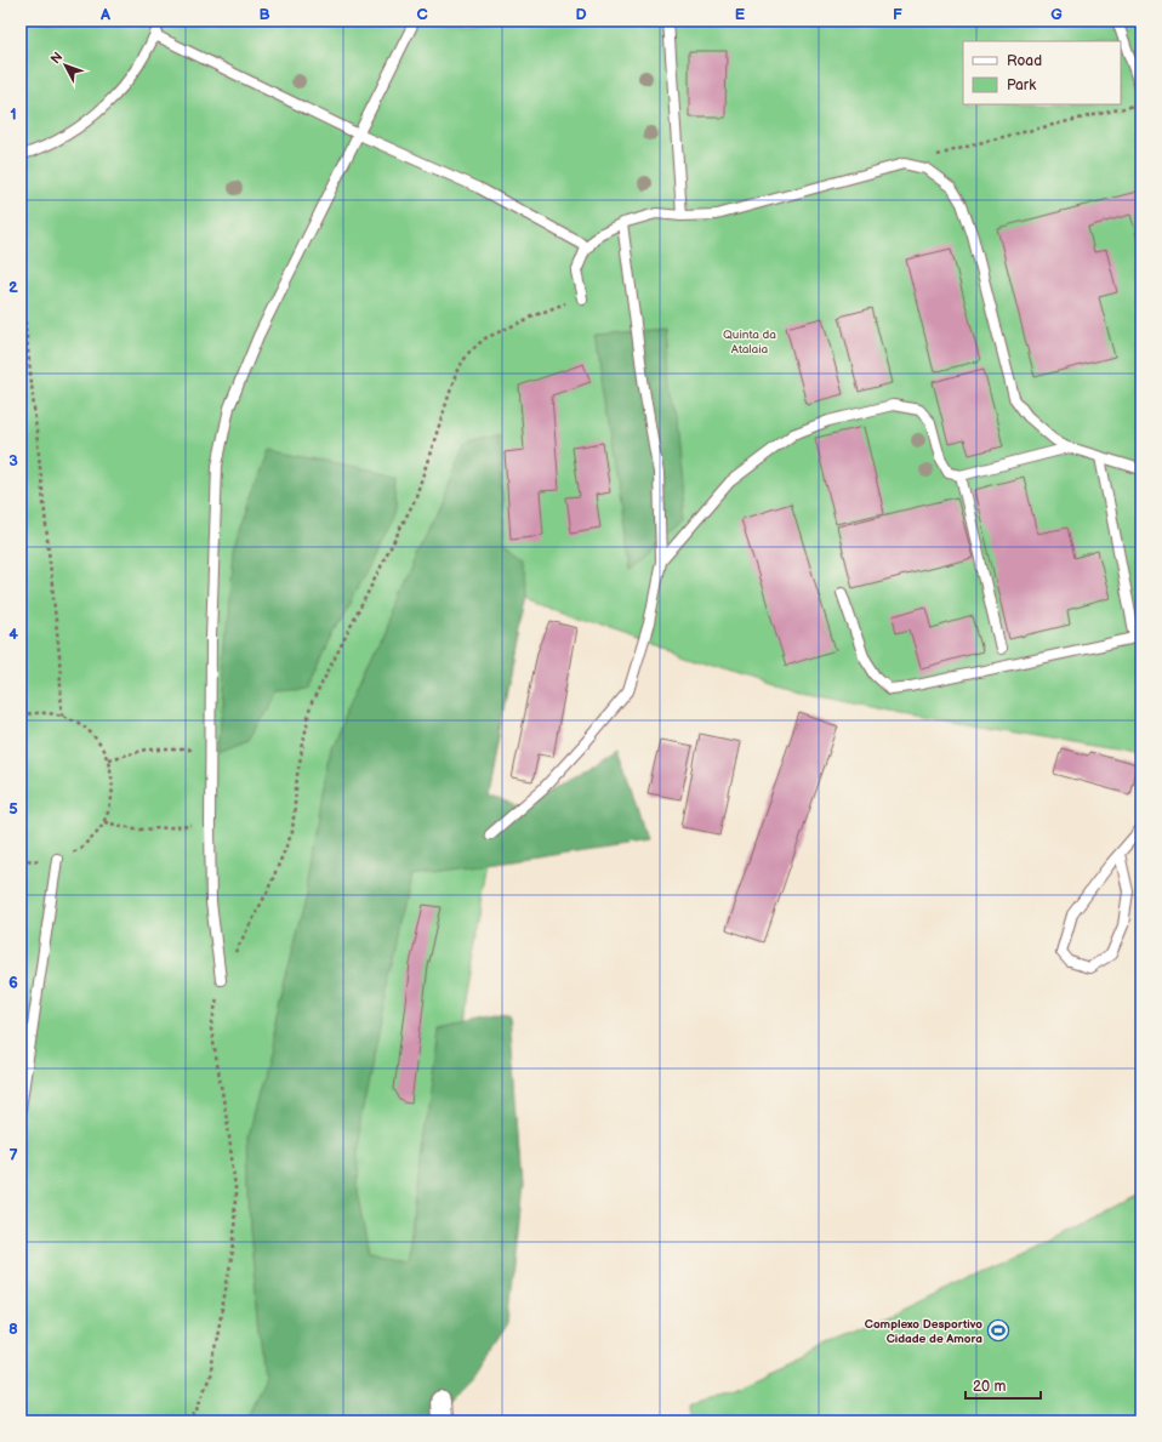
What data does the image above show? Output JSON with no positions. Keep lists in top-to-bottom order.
{
  "parks": ["Quinta da Atalaia"],
  "places": {
    "sports": ["Complexo Desportivo Cidade de Amora"]
  },
  "legend": ["Road", "Park"],
  "scale_bar": "20 m",
  "north": "top left",
  "grid": {
    "columns": [
      "A",
      "B",
      "C",
      "D",
      "E",
      "F",
      "G"
    ],
    "rows": [
      "1",
      "2",
      "3",
      "4",
      "5",
      "6",
      "7",
      "8"
    ]
  }
}
